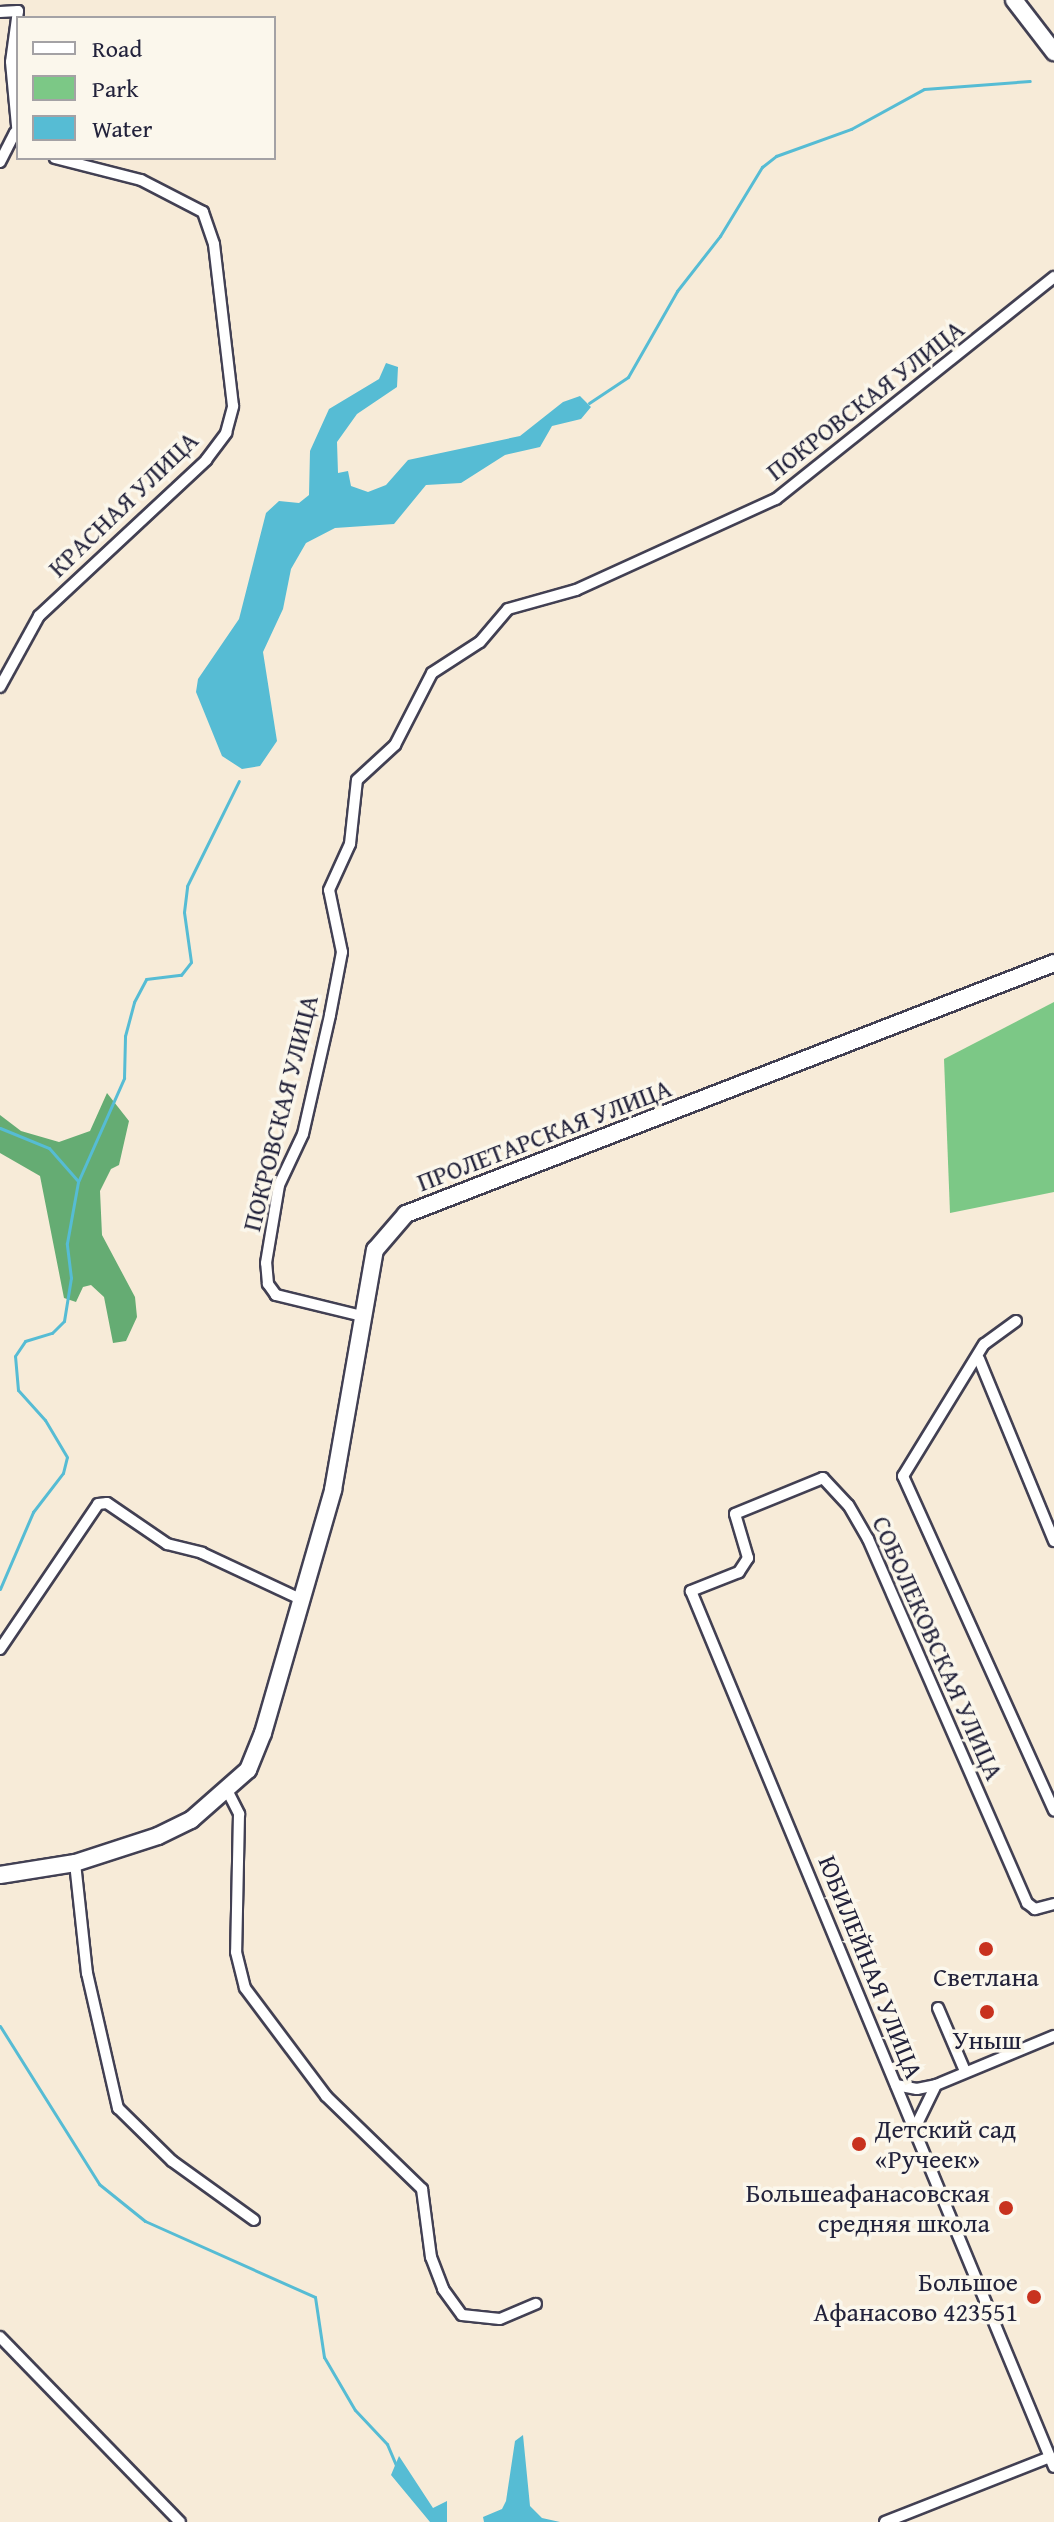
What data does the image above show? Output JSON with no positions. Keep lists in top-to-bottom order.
{
  "streets": {
    "main road": ["ПРОЛЕТАРСКАЯ УЛИЦА"],
    "street": [
      "ПОКРОВСКАЯ УЛИЦА",
      "КРАСНАЯ УЛИЦА",
      "СОБОЛЕКОВСКАЯ УЛИЦА",
      "ЮБИЛЕЙНАЯ УЛИЦА"
    ]
  },
  "crossings": [
    ["ПОКРОВСКАЯ УЛИЦА", "ПРОЛЕТАРСКАЯ УЛИЦА"],
    ["СОБОЛЕКОВСКАЯ УЛИЦА", "ЮБИЛЕЙНАЯ УЛИЦА"]
  ],
  "places": [
    "Светлана",
    "Уныш",
    "Детский сад «Ручеек»",
    "Большеафанасовская средняя школа",
    "Большое Афанасово 423551"
  ],
  "legend": ["Road", "Park", "Water"]
}
